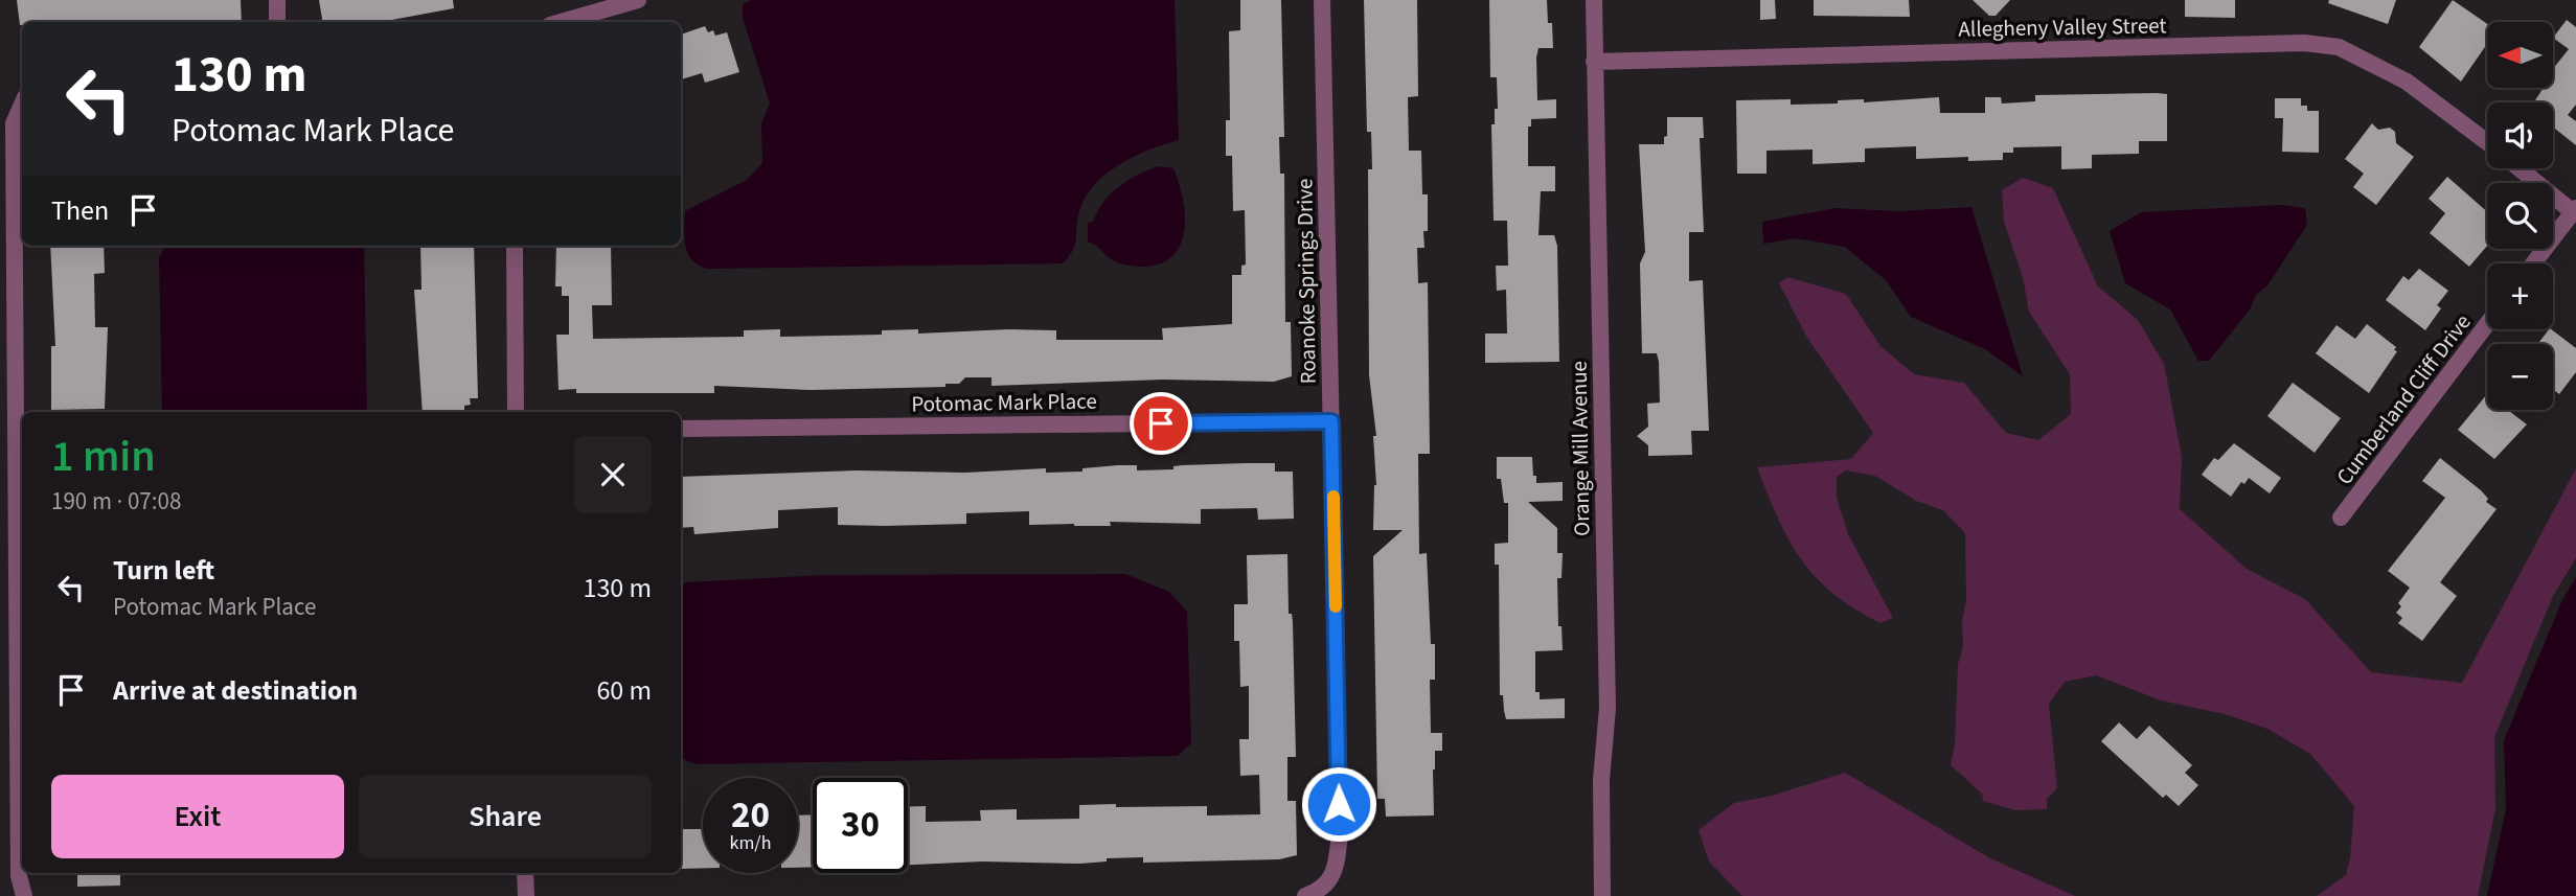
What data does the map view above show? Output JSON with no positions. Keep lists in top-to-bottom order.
{
  "streets": {
    "street": [
      "Allegheny Valley Street",
      "Roanoke Springs Drive",
      "Cumberland Cliff Drive",
      "Potomac Mark Place",
      "Orange Mill Avenue"
    ]
  },
  "crossings": [
    ["Allegheny Valley Street", "Orange Mill Avenue"],
    ["Roanoke Springs Drive", "Potomac Mark Place"]
  ],
  "north": "left",
  "page": {
    "map_buttons": ["+", "−"],
    "turn": ["130 m", "Potomac Mark Place"],
    "then": "Then",
    "heading": ["1 min", "190 m · 07:08"],
    "list": [
      {
        "name": "Turn left",
        "note": "Potomac Mark Place",
        "value": "130 m"
      },
      {
        "name": "Arrive at destination",
        "value": "60 m"
      }
    ],
    "buttons": ["Exit", "Share"],
    "speed": "20 km/h",
    "limit": "30"
  }
}
